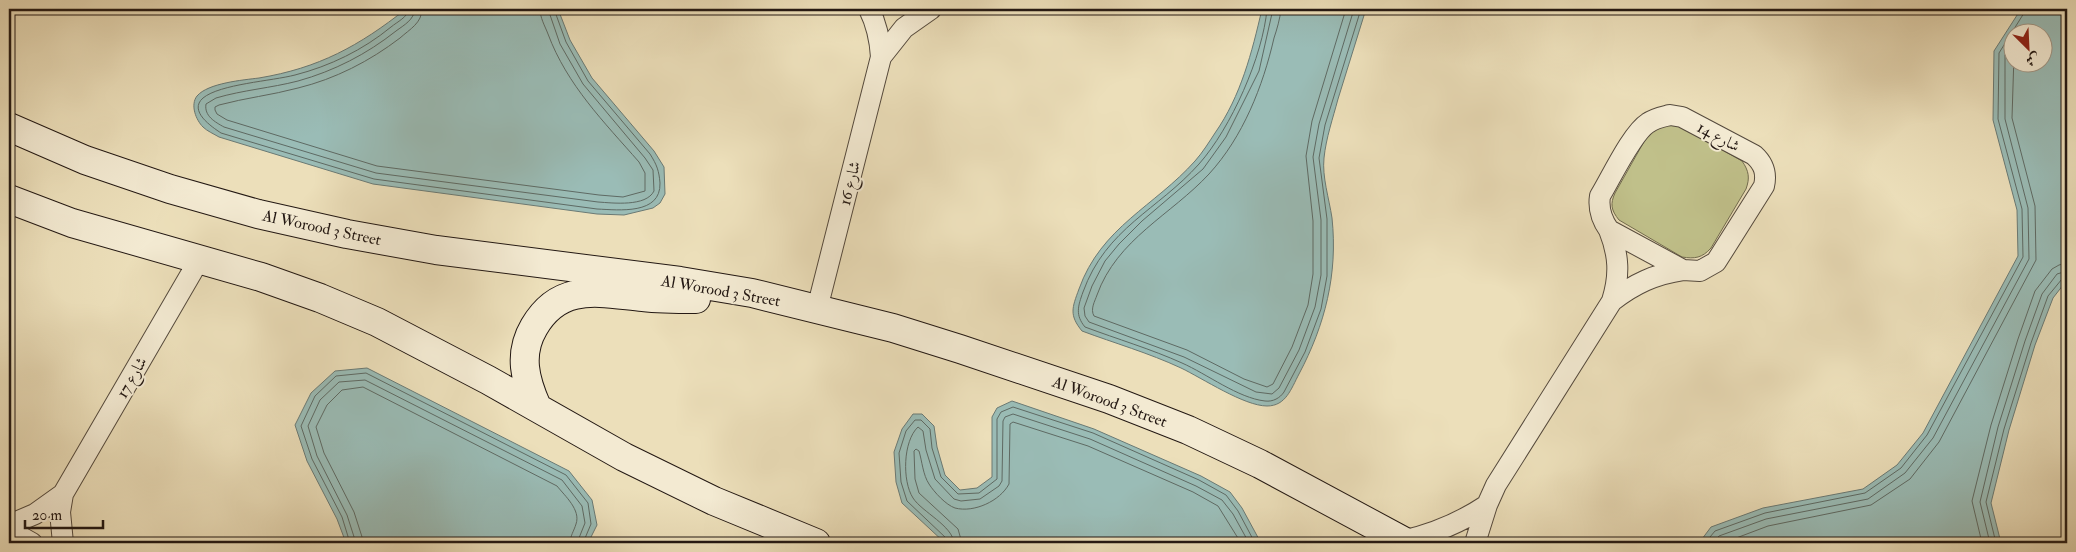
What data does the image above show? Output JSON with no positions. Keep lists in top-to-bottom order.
{
  "streets": {
    "street": [
      "شارع 14",
      "شارع 16",
      "Al Worood 3 Street",
      "شارع 17"
    ]
  },
  "crossings": [
    ["شارع 16", "Al Worood 3 Street"]
  ],
  "scale_bar": "20 m",
  "north": "bottom right"
}
